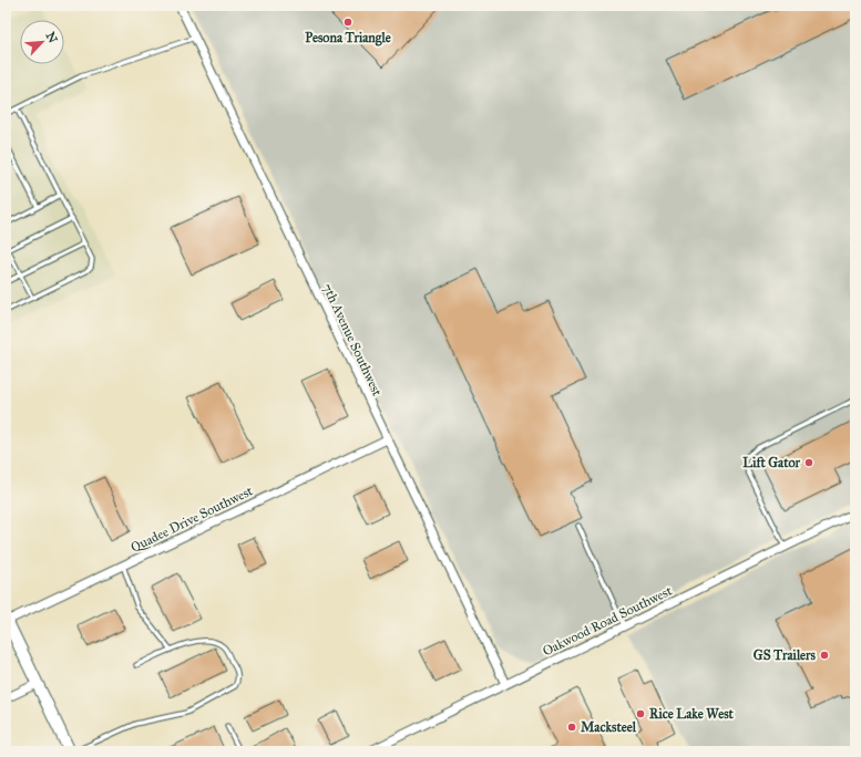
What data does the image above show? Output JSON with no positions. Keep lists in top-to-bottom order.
{
  "streets": {
    "street": ["7th Avenue Southwest", "Quadee Drive Southwest", "Oakwood Road Southwest"]
  },
  "crossings": [
    ["7th Avenue Southwest", "Quadee Drive Southwest"],
    ["7th Avenue Southwest", "Oakwood Road Southwest"]
  ],
  "places": [
    "Pesona Triangle",
    "Lift Gator",
    "GS Trailers",
    "Rice Lake West",
    "Macksteel"
  ],
  "north": "top right"
}
